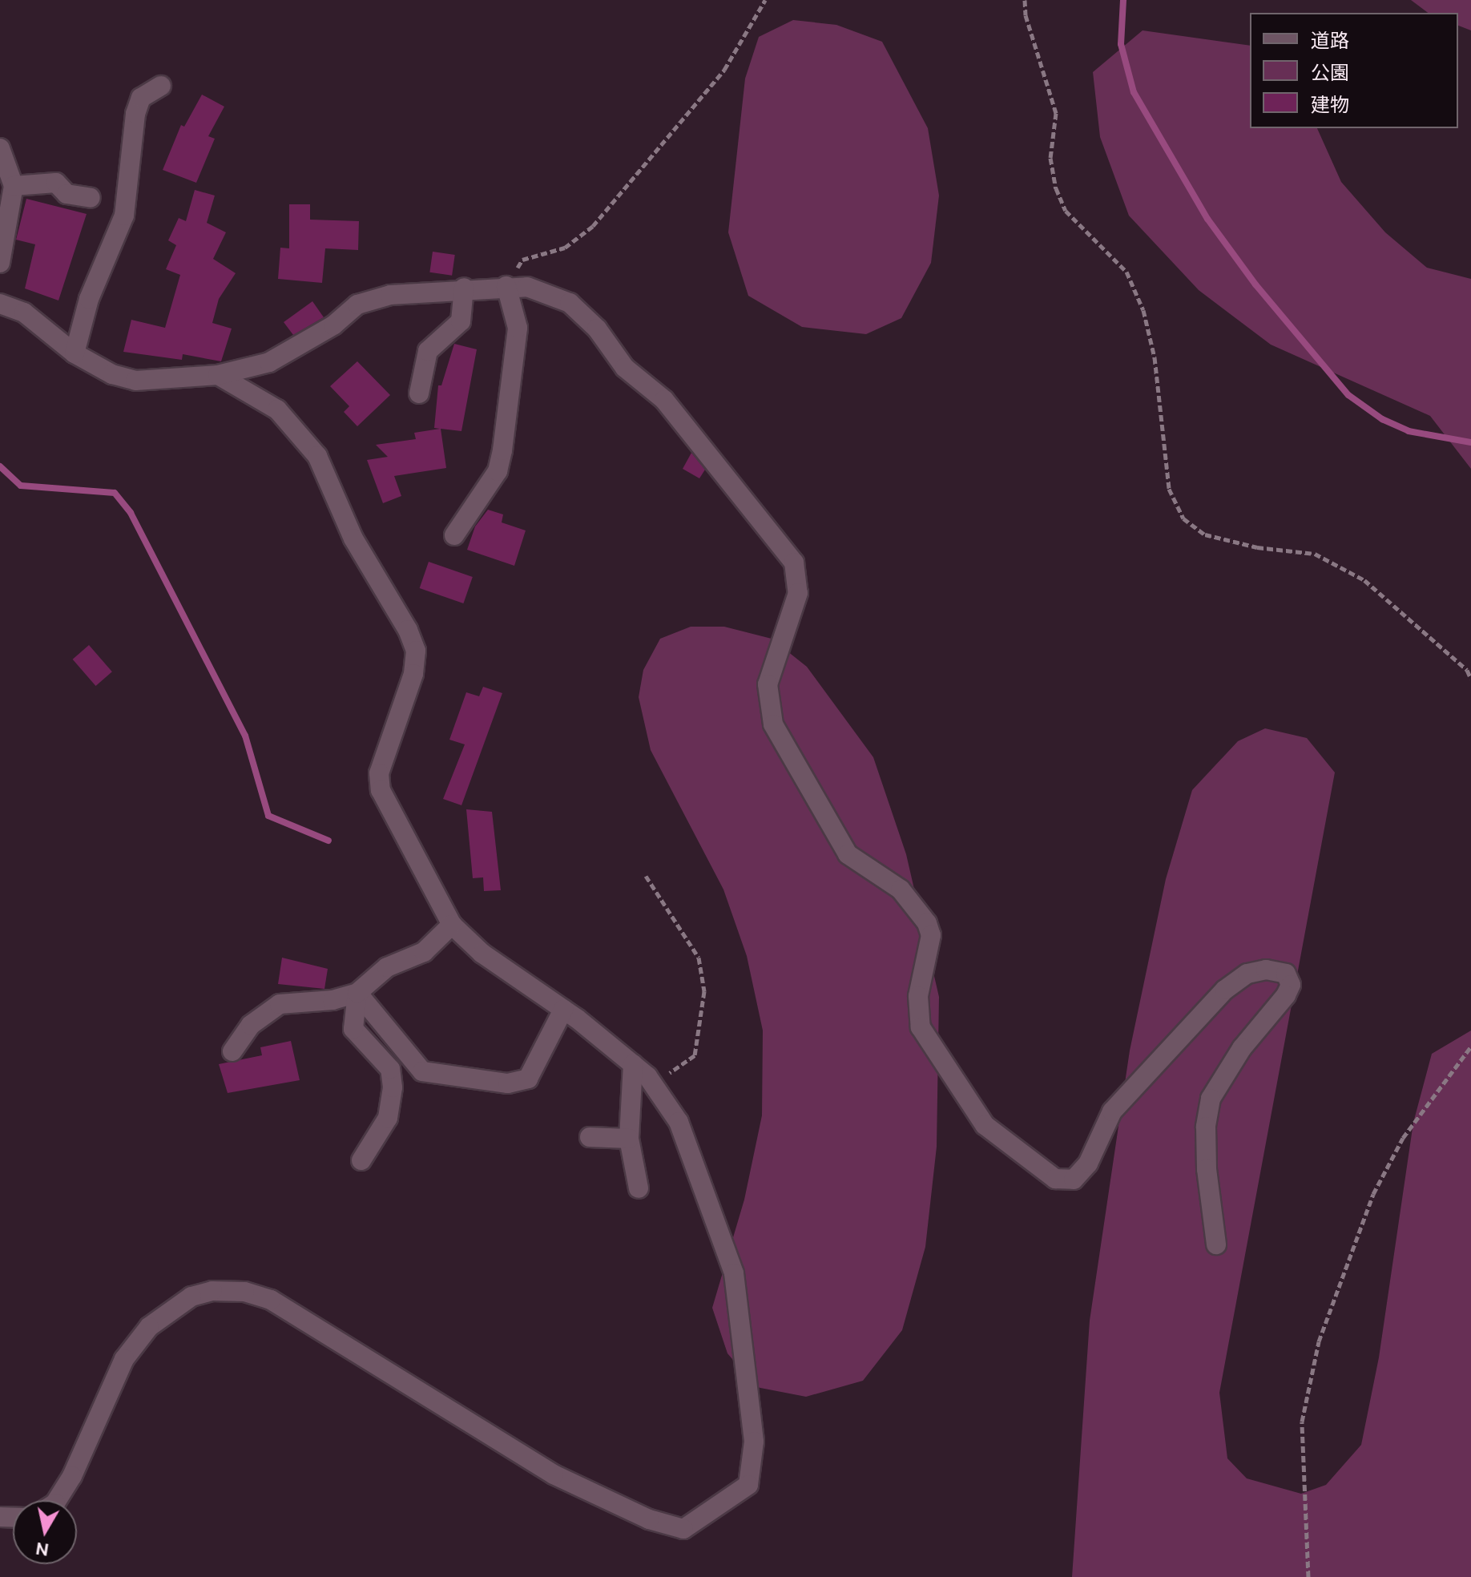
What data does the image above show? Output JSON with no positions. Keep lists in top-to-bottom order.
{
  "legend": ["道路", "公園", "建物"],
  "north": "bottom"
}
